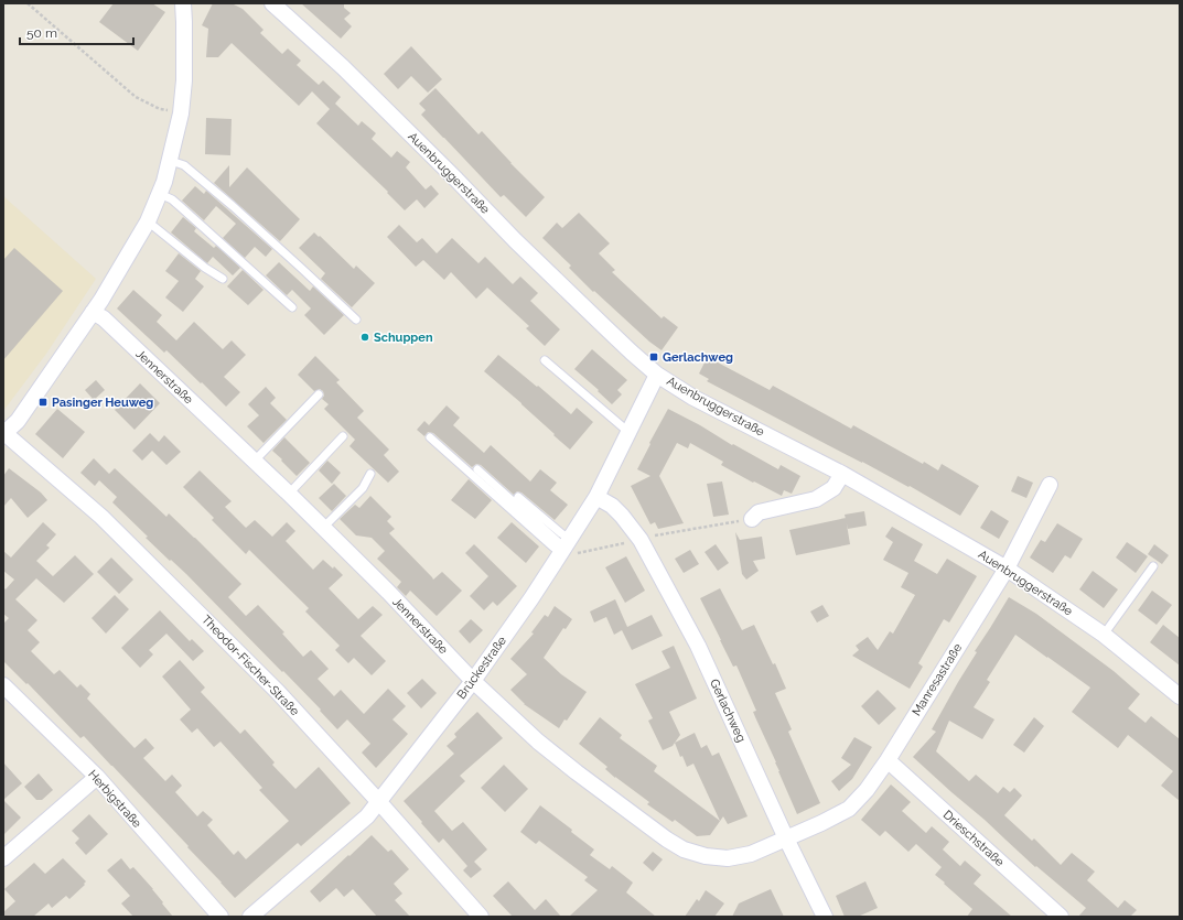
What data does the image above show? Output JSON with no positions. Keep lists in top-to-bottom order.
{
  "streets": {
    "street": [
      "Auenbruggerstraße",
      "Jennerstraße",
      "Theodor-Fischer-Straße",
      "Brückestraße",
      "Manresastraße",
      "Gerlachweg",
      "Herbigstraße",
      "Drieschstraße"
    ]
  },
  "crossings": [
    ["Auenbruggerstraße", "Brückestraße"],
    ["Auenbruggerstraße", "Manresastraße"],
    ["Jennerstraße", "Brückestraße"],
    ["Jennerstraße", "Manresastraße"],
    ["Jennerstraße", "Gerlachweg"],
    ["Theodor-Fischer-Straße", "Brückestraße"],
    ["Brückestraße", "Gerlachweg"],
    ["Manresastraße", "Gerlachweg"],
    ["Manresastraße", "Drieschstraße"]
  ],
  "places": {
    "other": ["Schuppen"],
    "transit": ["Gerlachweg", "Pasinger Heuweg"]
  },
  "scale_bar": "50 m"
}
